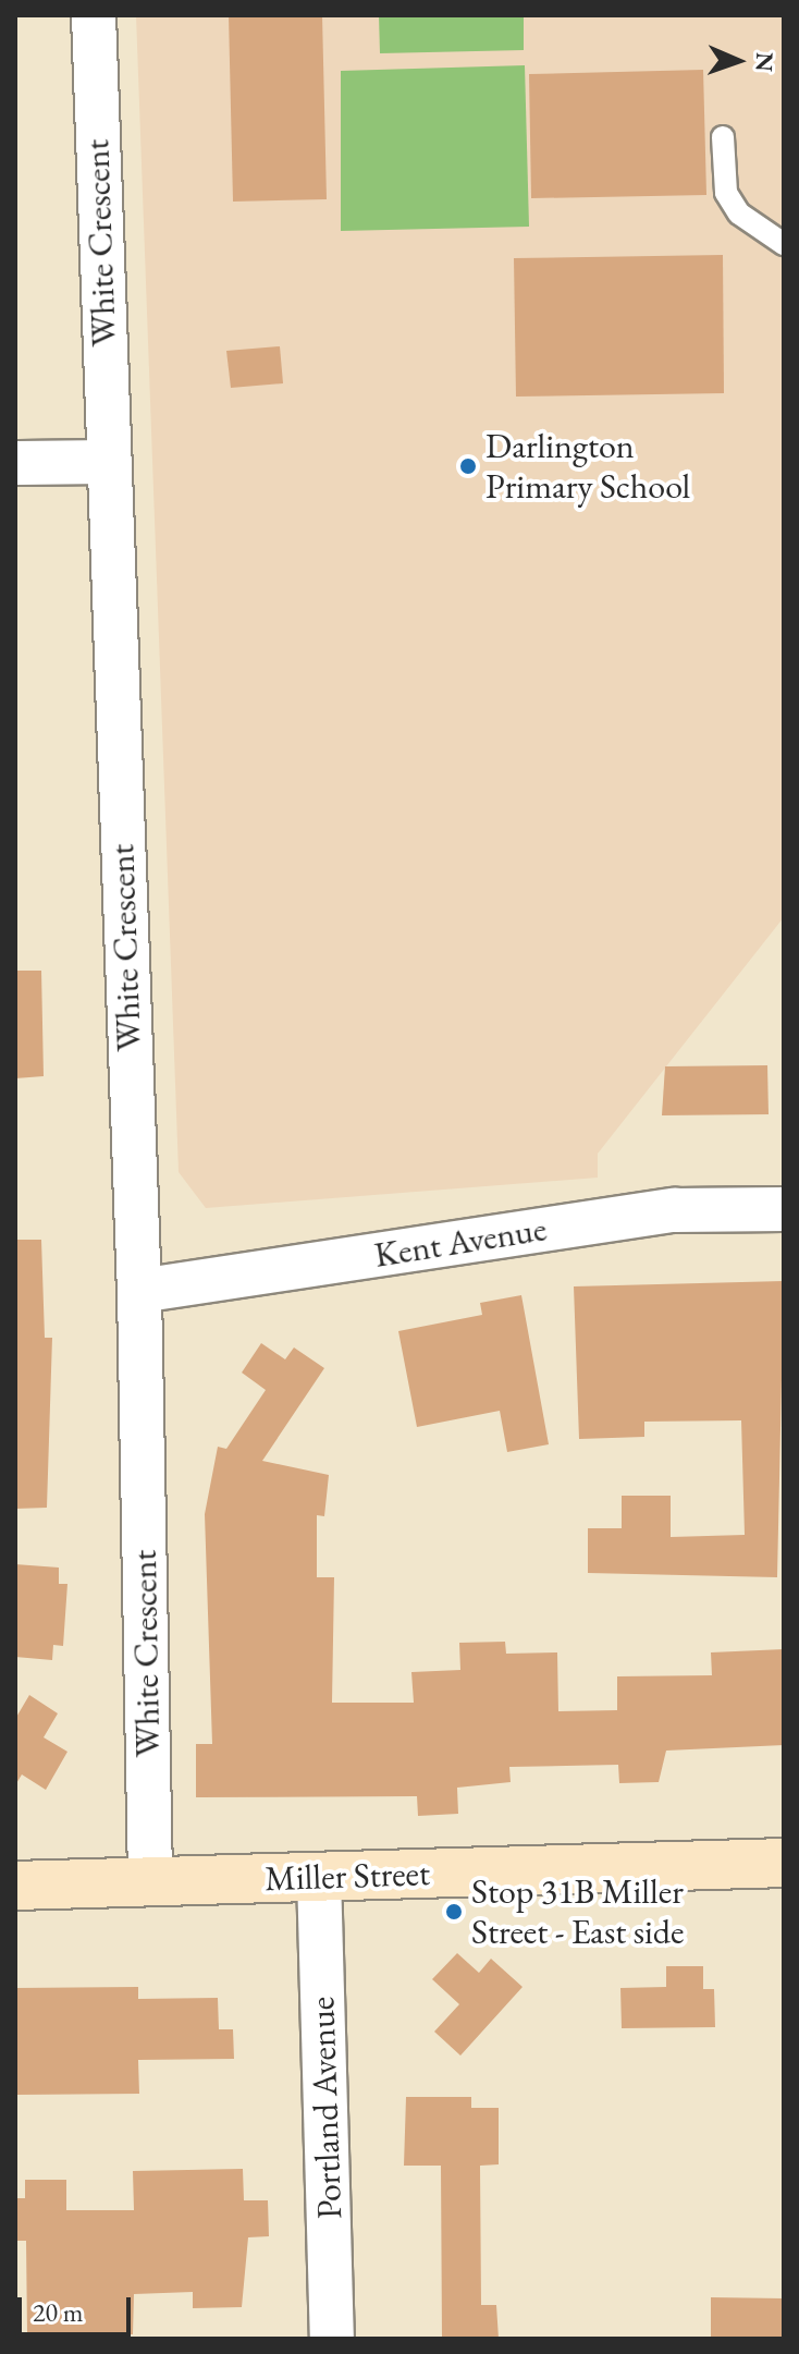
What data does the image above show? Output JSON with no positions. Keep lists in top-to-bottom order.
{
  "streets": {
    "street": [
      "White Crescent",
      "Kent Avenue",
      "Miller Street",
      "Portland Avenue"
    ]
  },
  "crossings": [
    ["White Crescent", "Kent Avenue"],
    ["White Crescent", "Miller Street"],
    ["Miller Street", "Portland Avenue"]
  ],
  "places": ["Darlington Primary School", "Stop 31B Miller Street - East side"],
  "scale_bar": "20 m",
  "north": "right"
}
